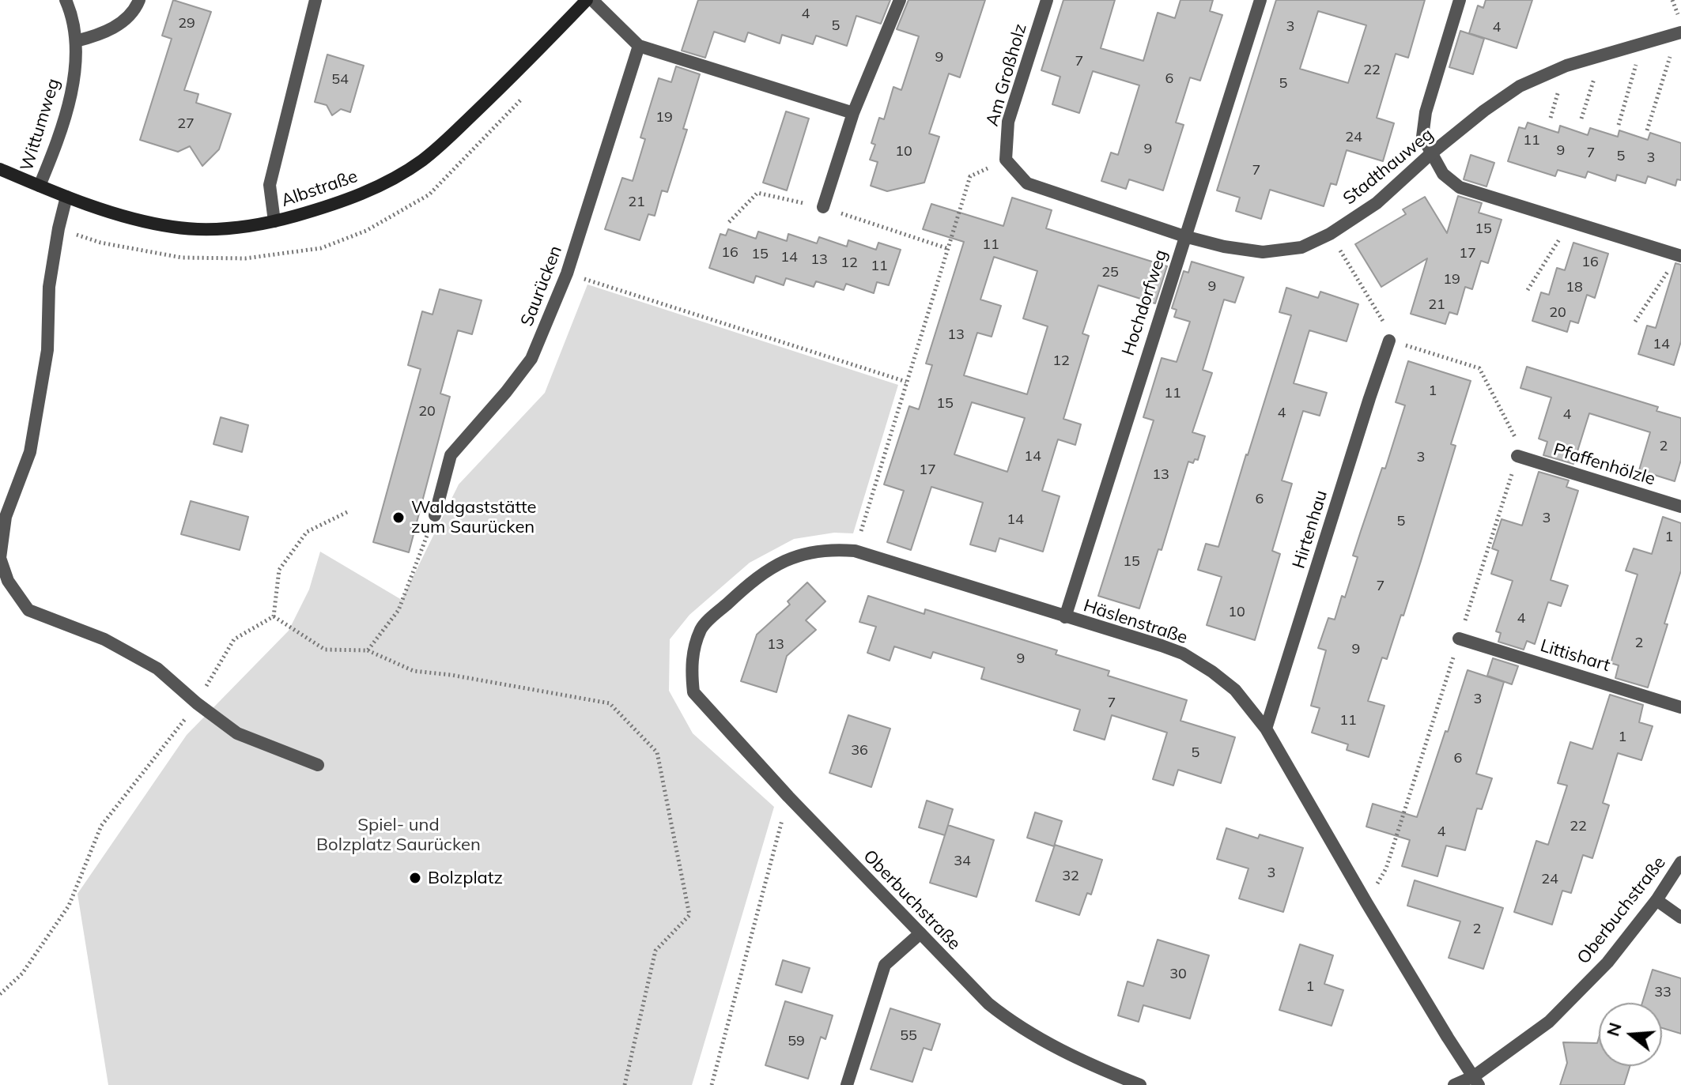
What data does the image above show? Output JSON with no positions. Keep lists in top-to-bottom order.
{
  "streets": {
    "street": [
      "Am Großholz",
      "Wittumweg",
      "Stadthauweg",
      "Albstraße",
      "Saurücken",
      "Hochdorfweg",
      "Pfaffenhölzle",
      "Hirtenhau",
      "Häslenstraße",
      "Littishart",
      "Oberbuchstraße"
    ]
  },
  "crossings": [
    ["Am Großholz", "Stadthauweg"],
    ["Wittumweg", "Albstraße"],
    ["Stadthauweg", "Hochdorfweg"],
    ["Hochdorfweg", "Häslenstraße"],
    ["Hirtenhau", "Häslenstraße"],
    ["Häslenstraße", "Oberbuchstraße"]
  ],
  "parks": ["Spiel- und Bolzplatz Saurücken"],
  "places": ["Waldgaststätte zum Saurücken", "Bolzplatz"],
  "house_numbers": [
    "4",
    "29",
    "5",
    "3",
    "4",
    "9",
    "7",
    "22",
    "6",
    "54",
    "5",
    "19",
    "27",
    "24",
    "11",
    "9",
    "9",
    "10",
    "7",
    "5",
    "3",
    "7",
    "21",
    "15",
    "11",
    "16",
    "17",
    "15",
    "14",
    "13",
    "16",
    "12",
    "11",
    "25",
    "19",
    "9",
    "18",
    "21",
    "20",
    "13",
    "14",
    "12",
    "1",
    "11",
    "15",
    "20",
    "4",
    "4",
    "2",
    "14",
    "3",
    "17",
    "13",
    "6",
    "3",
    "14",
    "5",
    "1",
    "15",
    "7",
    "10",
    "4",
    "2",
    "13",
    "9",
    "9",
    "3",
    "7",
    "11",
    "1",
    "36",
    "5",
    "6",
    "22",
    "4",
    "34",
    "3",
    "32",
    "24",
    "2",
    "30",
    "1",
    "33",
    "55",
    "59"
  ],
  "north": "left"
}
